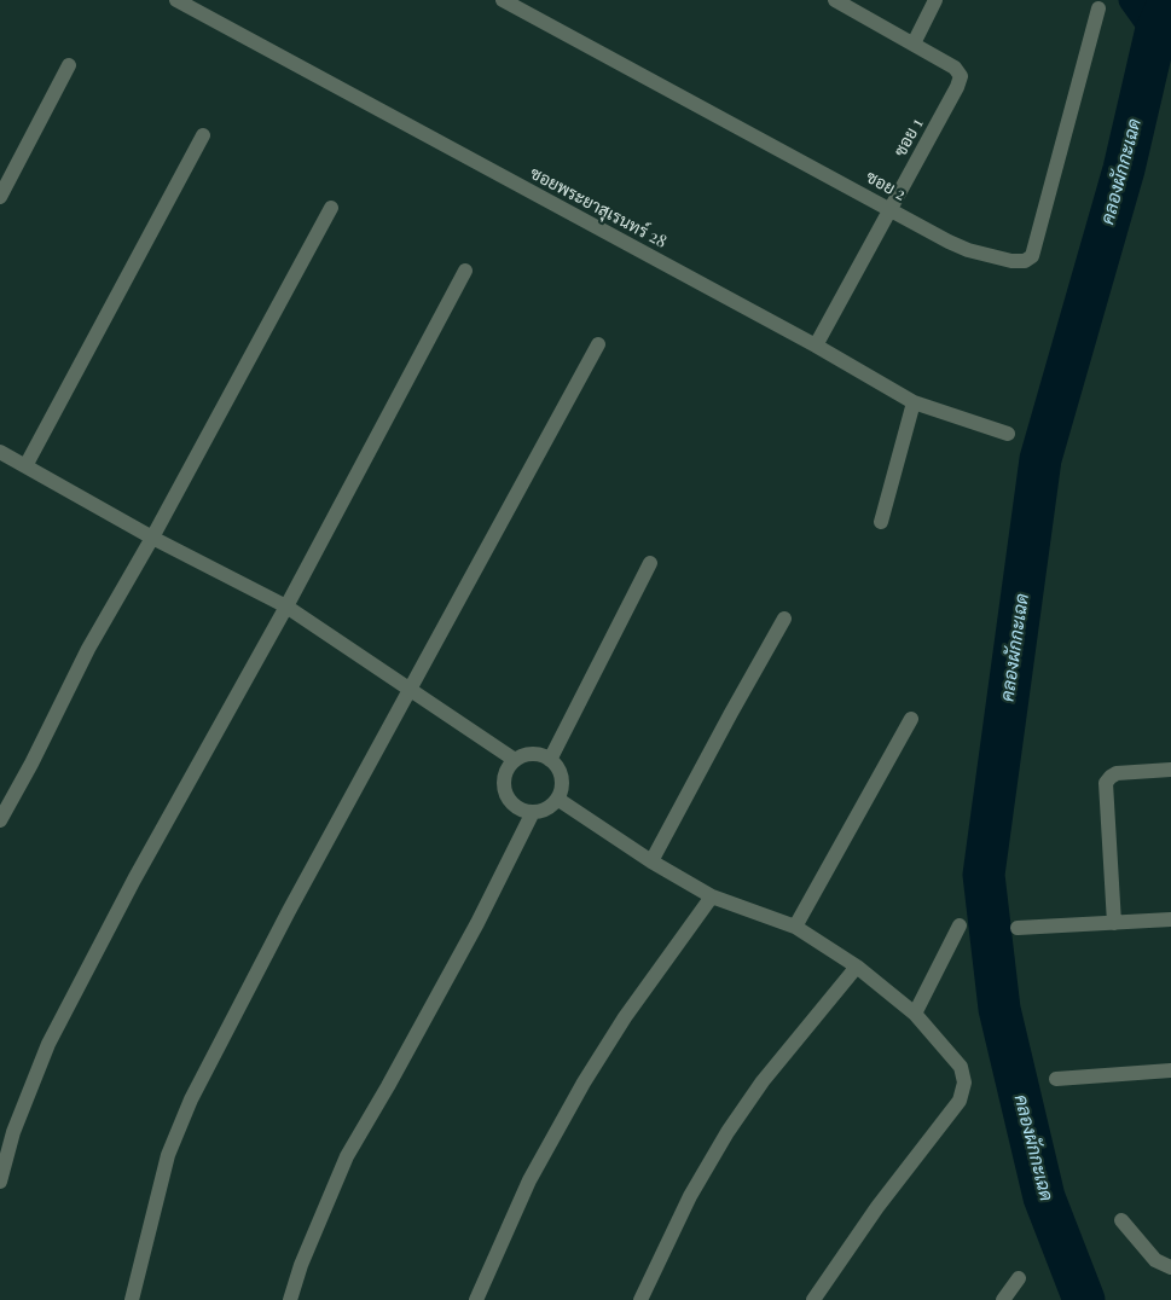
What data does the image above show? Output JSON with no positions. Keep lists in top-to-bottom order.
{
  "streets": {
    "street": ["ซอย 1", "ซอย 2", "ซอยพระยาสุเรนทร์ 28"]
  },
  "crossings": [
    ["ซอย 1", "ซอย 2"],
    ["ซอย 1", "ซอยพระยาสุเรนทร์ 28"]
  ],
  "water": ["คลองผักกะเฉด"]
}
